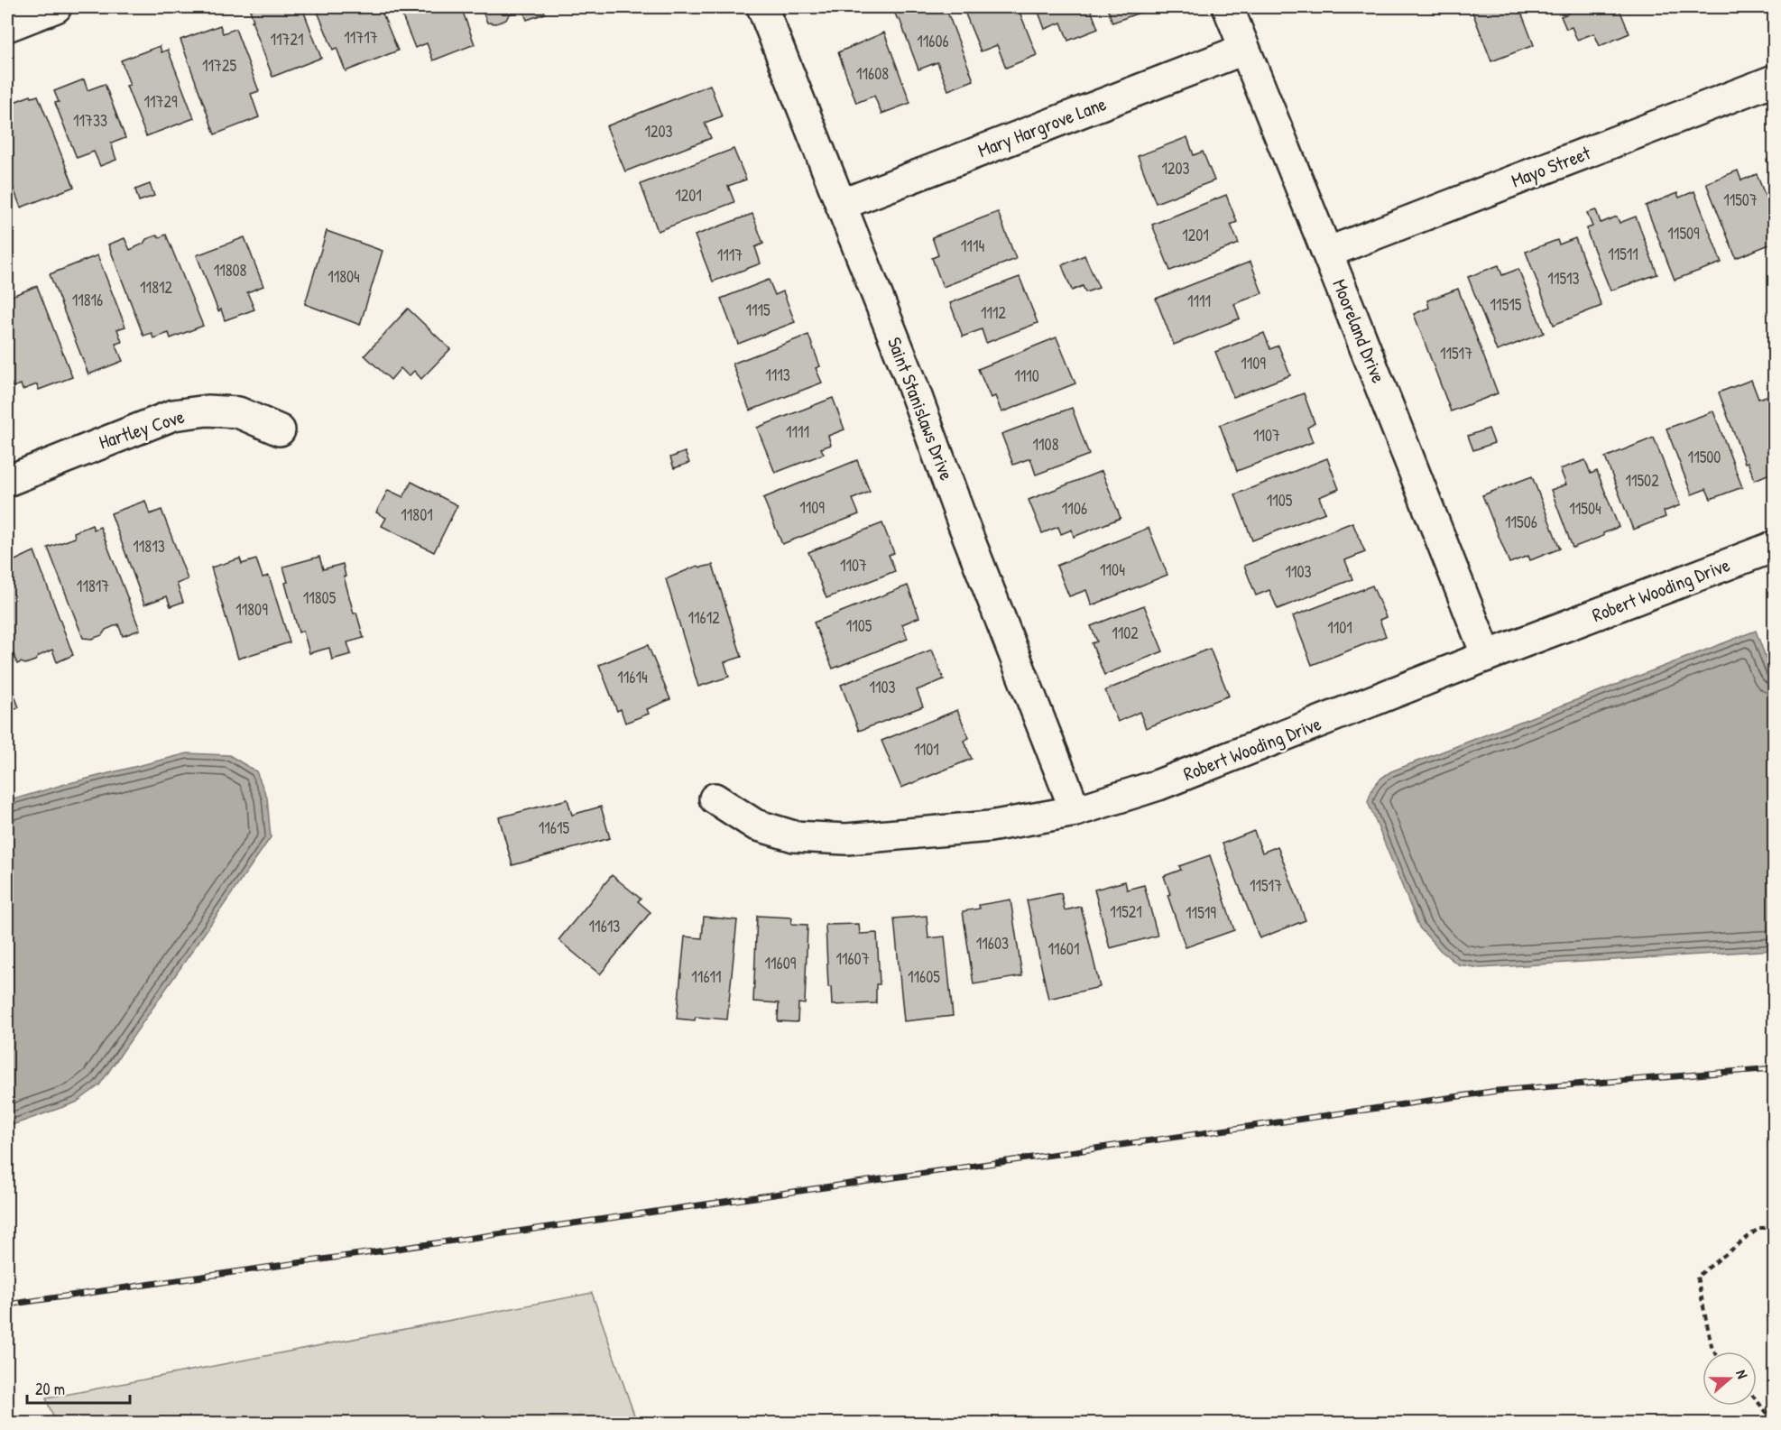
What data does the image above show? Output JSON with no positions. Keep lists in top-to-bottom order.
{
  "streets": {
    "street": [
      "Mary Hargrove Lane",
      "Mayo Street",
      "Mooreland Drive",
      "Saint Stanislaws Drive",
      "Hartley Cove",
      "Robert Wooding Drive"
    ]
  },
  "crossings": [
    ["Mary Hargrove Lane", "Mooreland Drive"],
    ["Mary Hargrove Lane", "Saint Stanislaws Drive"],
    ["Mayo Street", "Mooreland Drive"],
    ["Mooreland Drive", "Robert Wooding Drive"],
    ["Saint Stanislaws Drive", "Robert Wooding Drive"]
  ],
  "house_numbers": [
    "11717",
    "11721",
    "11606",
    "11725",
    "11608",
    "11729",
    "11733",
    "1203",
    "1203",
    "1201",
    "11507",
    "11509",
    "1201",
    "1114",
    "11511",
    "1117",
    "11808",
    "11804",
    "11513",
    "11812",
    "11816",
    "1111",
    "11515",
    "1115",
    "1112",
    "11517",
    "1109",
    "1113",
    "1110",
    "1111",
    "1107",
    "1108",
    "11500",
    "11502",
    "1105",
    "1109",
    "1106",
    "11504",
    "11801",
    "11506",
    "11813",
    "1107",
    "1104",
    "1103",
    "11817",
    "11805",
    "11809",
    "11612",
    "1105",
    "1101",
    "1102",
    "11614",
    "1103",
    "1101",
    "11615",
    "11517",
    "11521",
    "11519",
    "11613",
    "11603",
    "11601",
    "11607",
    "11609",
    "11611",
    "11605"
  ],
  "scale_bar": "20 m",
  "north": "right"
}
